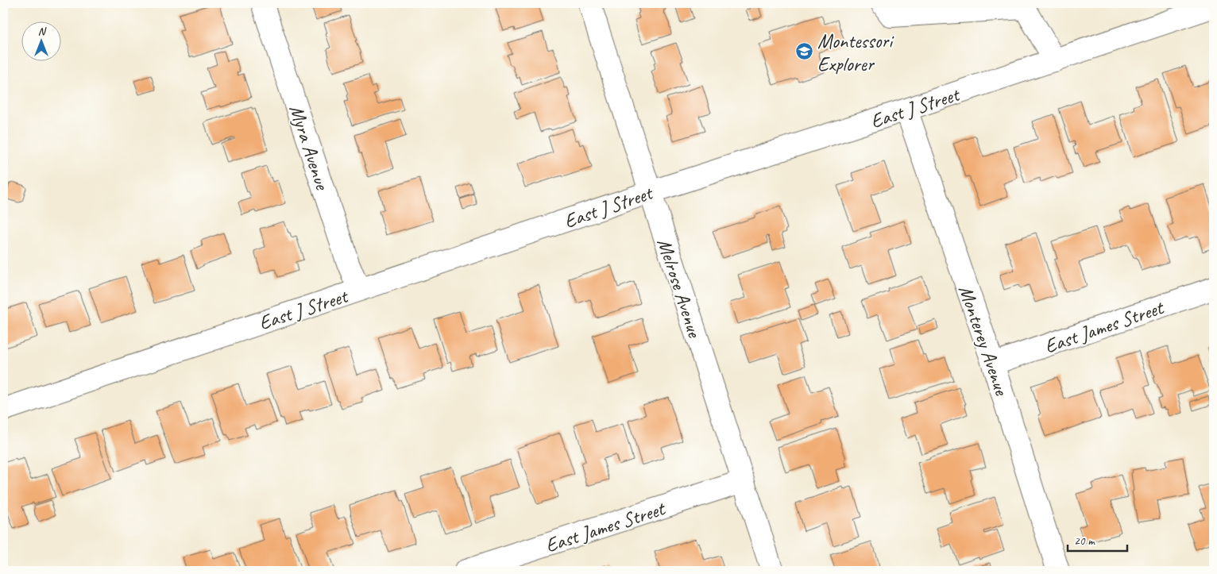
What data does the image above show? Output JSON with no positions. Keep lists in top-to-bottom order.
{
  "streets": {
    "street": [
      "East J Street",
      "Myra Avenue",
      "Melrose Avenue",
      "East James Street",
      "Monterey Avenue"
    ]
  },
  "crossings": [
    ["East J Street", "Myra Avenue"],
    ["East J Street", "Melrose Avenue"],
    ["East J Street", "Monterey Avenue"],
    ["Melrose Avenue", "East James Street"],
    ["East James Street", "Monterey Avenue"]
  ],
  "places": {
    "school or university": ["Montessori Explorer"]
  },
  "scale_bar": "20 m",
  "north": "top"
}
